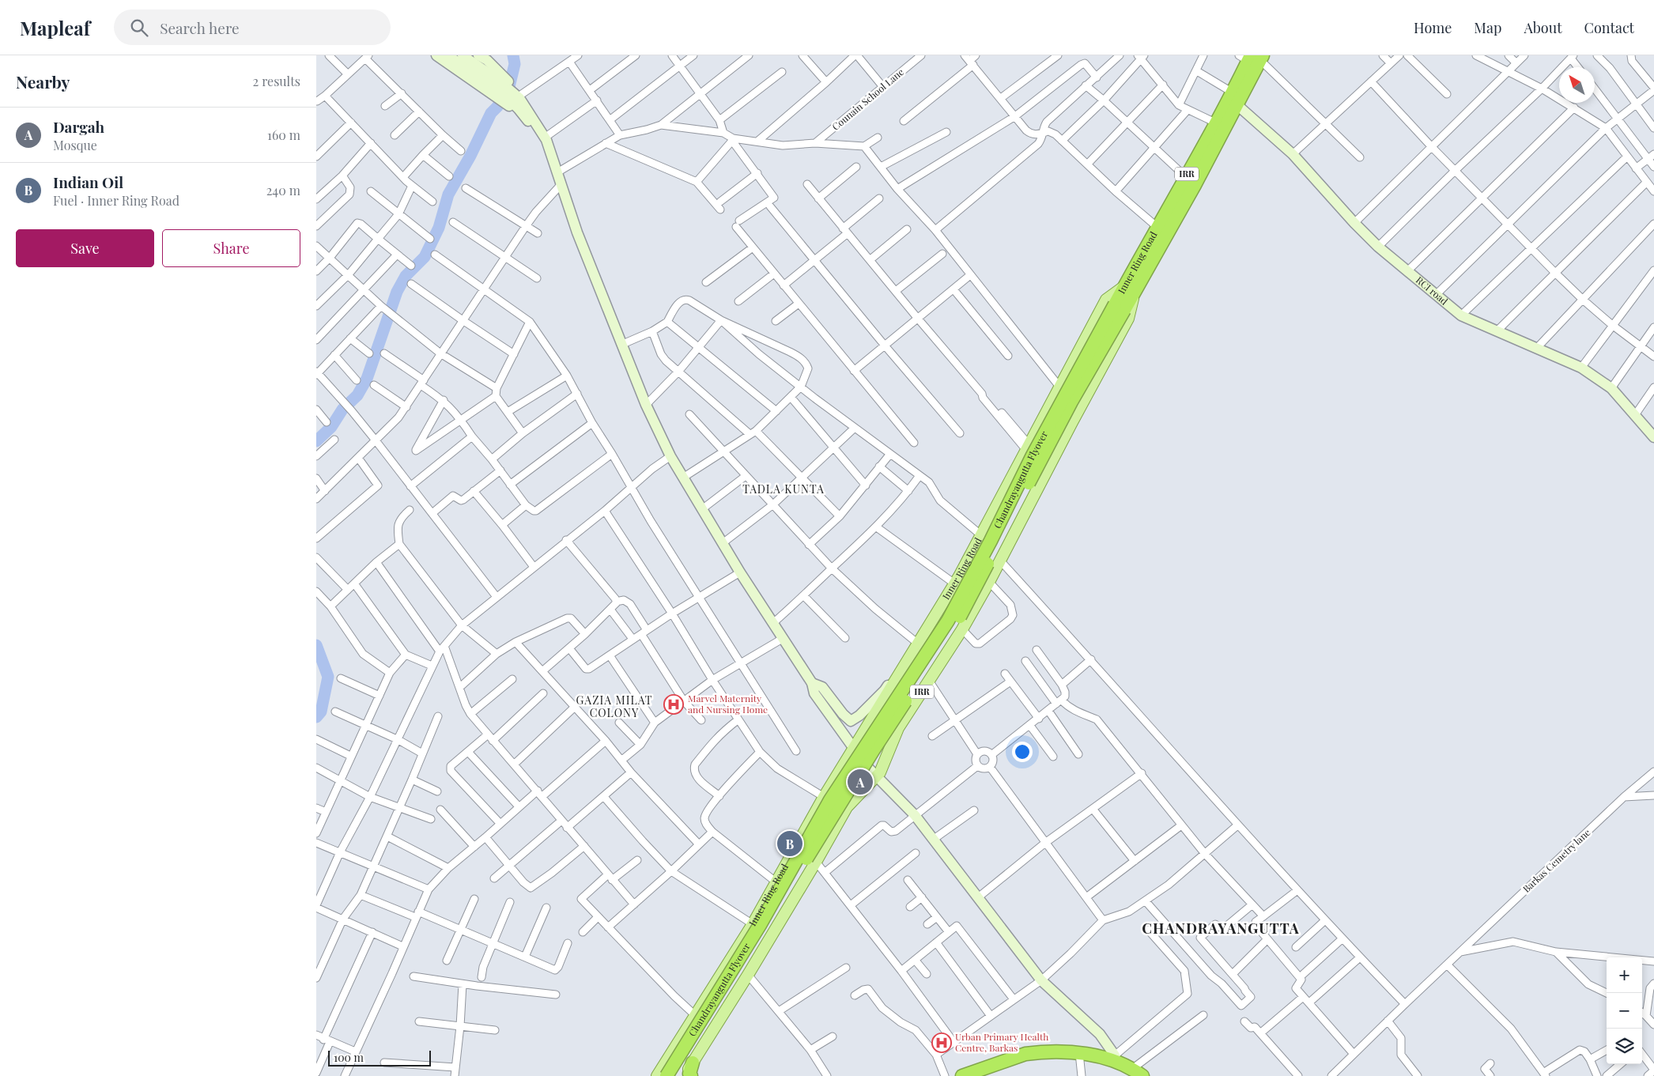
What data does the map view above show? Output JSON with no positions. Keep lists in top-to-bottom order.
{
  "streets": {
    "highway": ["IRR", "Inner Ring Road", "Chandrayangutta Flyover"],
    "main road": ["RCI road"],
    "street": ["Counain School Lane", "Barkas Cemetry lane"]
  },
  "crossings": [
    ["Inner Ring Road", "RCI road"],
    ["Inner Ring Road", "Chandrayangutta Flyover"]
  ],
  "districts": ["TADLA KUNTA", "GAZIA MILAT COLONY", "CHANDRAYANGUTTA"],
  "places": {
    "hospital": ["Marvel Maternity and Nursing Home", "Urban Primary Health Centre, Barkas"]
  },
  "scale_bar": "100 m",
  "north": "top left",
  "page": {
    "header": "Mapleaf",
    "search": "Search here",
    "nav": [
      "Home",
      "Map",
      "About",
      "Contact"
    ],
    "heading": ["Nearby", "2 results"],
    "list": [
      {
        "mark": "A",
        "name": "Dargah",
        "note": "Mosque",
        "value": "160 m"
      },
      {
        "mark": "B",
        "name": "Indian Oil",
        "note": "Fuel · Inner Ring Road",
        "value": "240 m"
      }
    ],
    "buttons": ["Save", "Share"],
    "pins": ["A", "B"],
    "map_buttons": ["+", "−"],
    "scale": "100 m"
  }
}
